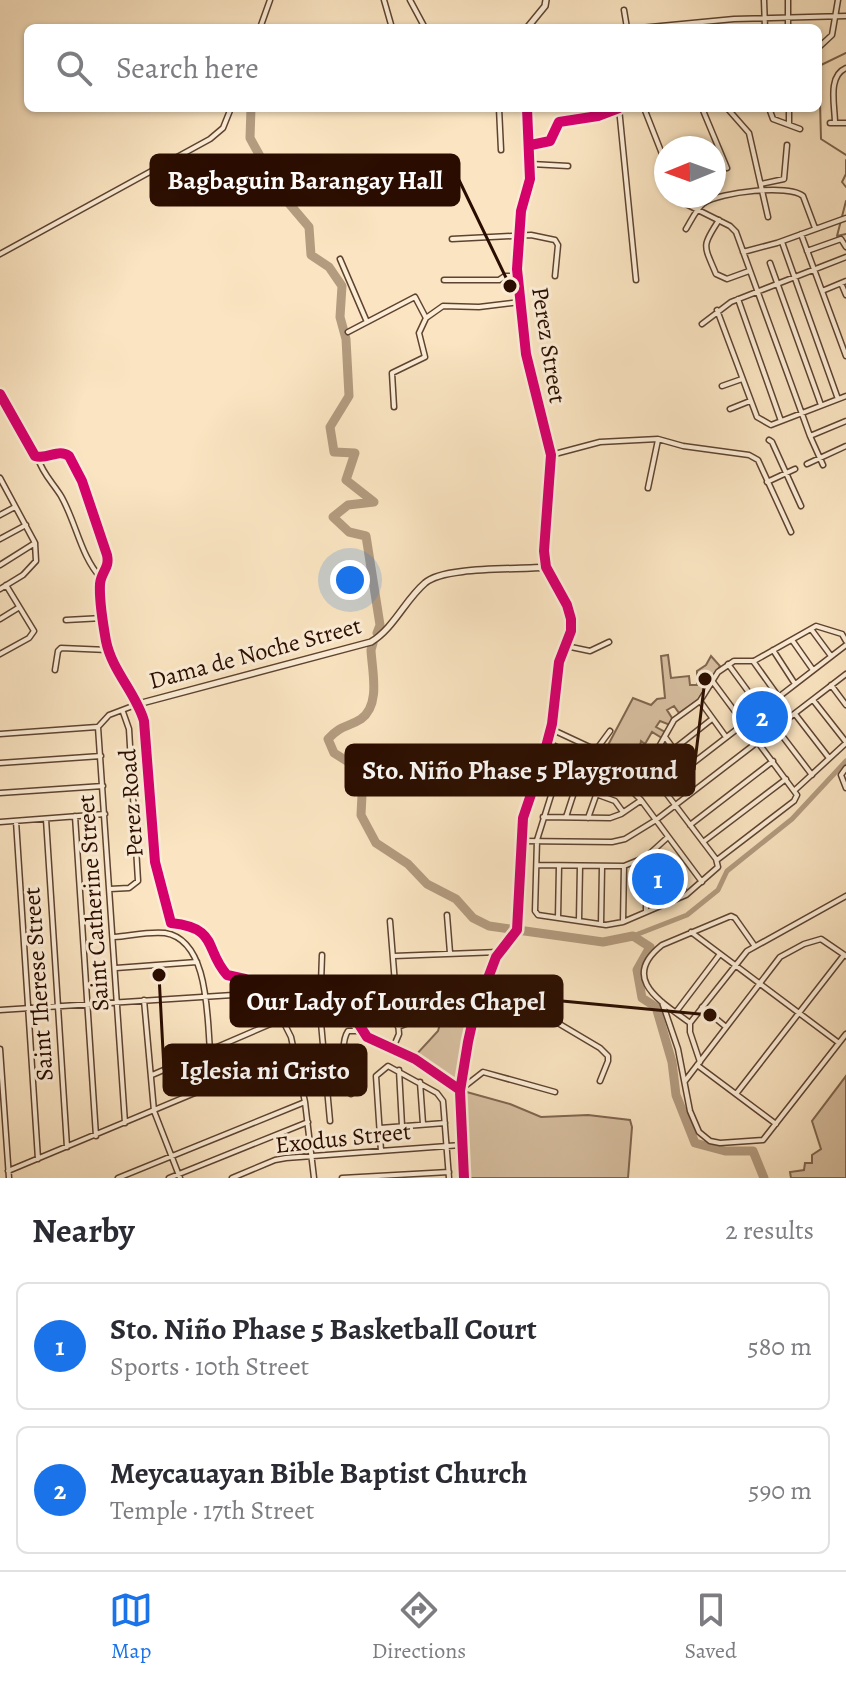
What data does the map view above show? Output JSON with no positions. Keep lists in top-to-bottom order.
{
  "streets": {
    "street": [
      "Perez Street",
      "Dama de Noche Street",
      "Perez Road",
      "Saint Catherine Street",
      "Saint Therese Street",
      "Exodus Street"
    ]
  },
  "crossings": [
    ["Perez Street", "Dama de Noche Street"],
    ["Dama de Noche Street", "Perez Road"]
  ],
  "places": [
    "Bagbaguin Barangay Hall",
    "Sto. Niño Phase 5 Playground",
    "Iglesia ni Cristo",
    "Our Lady of Lourdes Chapel"
  ],
  "north": "left",
  "page": {
    "search": "Search here",
    "pins": ["2", "1"],
    "heading": ["Nearby", "2 results"],
    "list": [
      {
        "mark": "1",
        "name": "Sto. Niño Phase 5 Basketball Court",
        "note": "Sports · 10th Street",
        "value": "580 m"
      },
      {
        "mark": "2",
        "name": "Meycauayan Bible Baptist Church",
        "note": "Temple · 17th Street",
        "value": "590 m"
      }
    ],
    "nav": ["Map", "Directions", "Saved"]
  }
}
